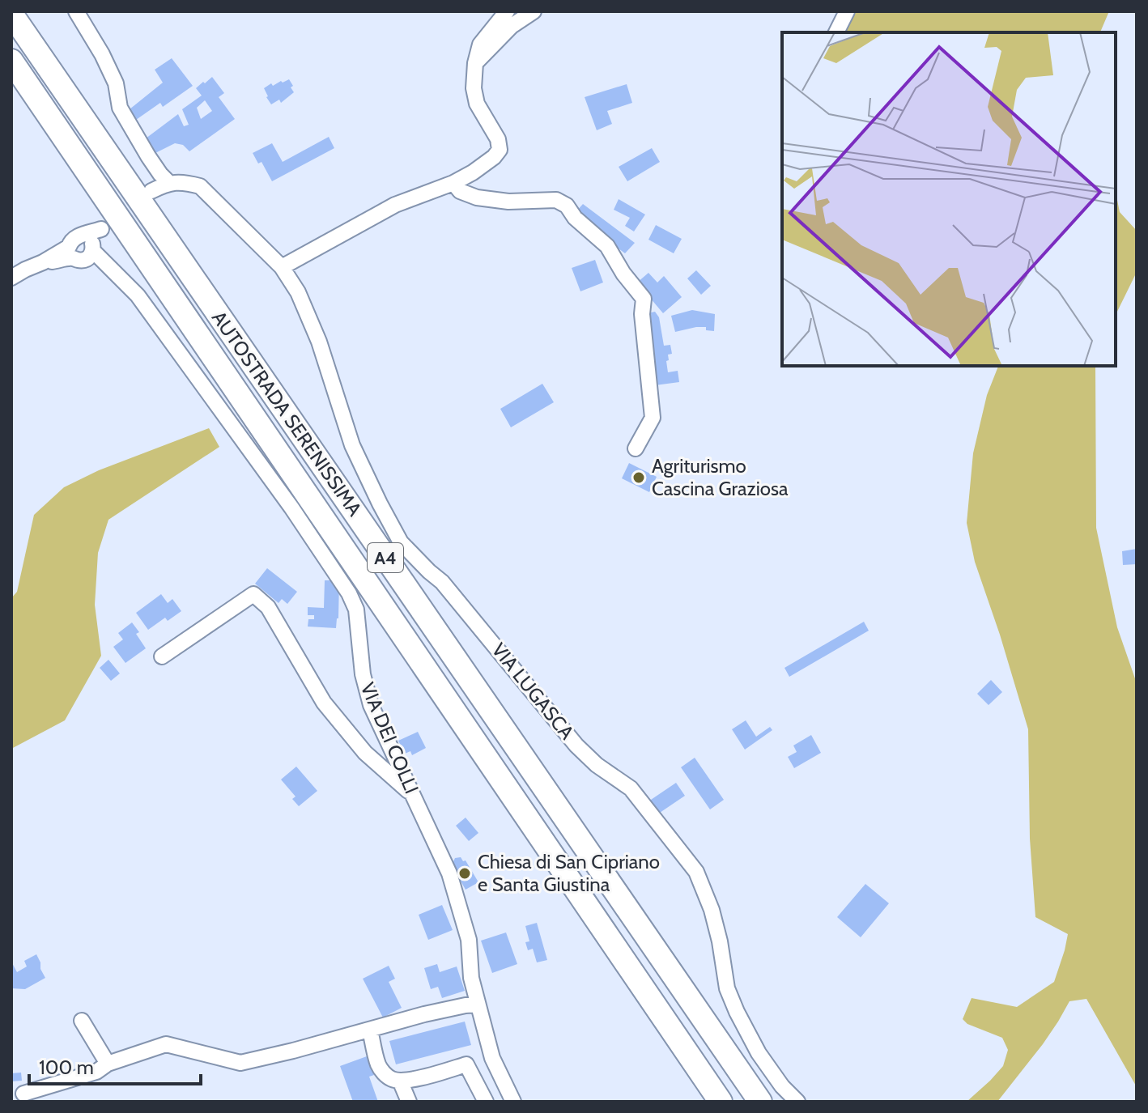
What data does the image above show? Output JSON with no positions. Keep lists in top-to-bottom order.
{
  "streets": {
    "highway": ["AUTOSTRADA SERENISSIMA", "A4"],
    "street": ["VIA LUGASCA", "VIA DEI COLLI"]
  },
  "places": ["Agriturismo Cascina Graziosa", "Chiesa di San Cipriano e Santa Giustina"],
  "scale_bar": "100 m"
}
